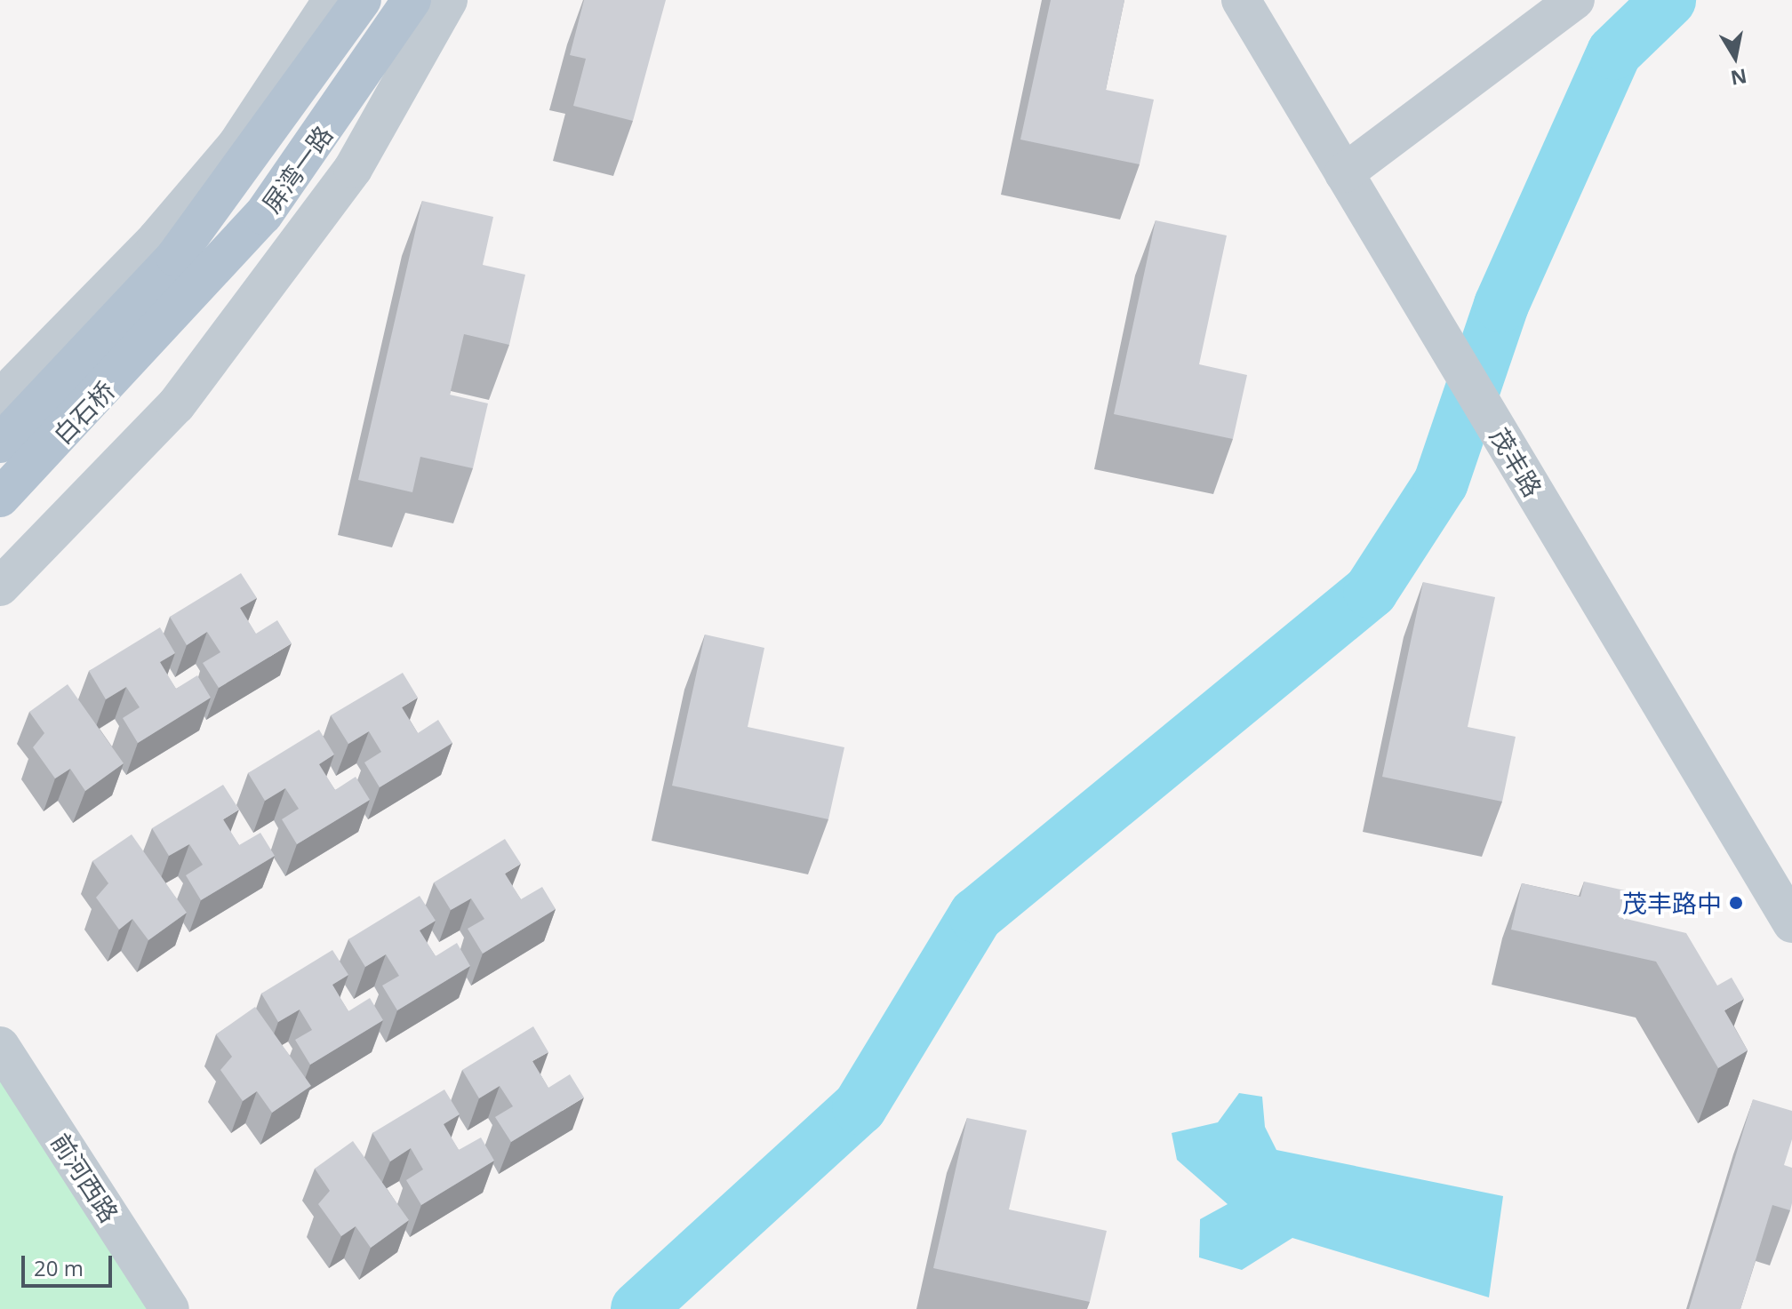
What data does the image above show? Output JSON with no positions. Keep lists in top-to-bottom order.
{
  "streets": {
    "main road": ["屏湾一路", "白石桥"],
    "street": ["茂丰路", "前河西路"]
  },
  "crossings": [
    ["屏湾一路", "白石桥"]
  ],
  "places": ["茂丰路中"],
  "scale_bar": "20 m",
  "north": "bottom"
}
